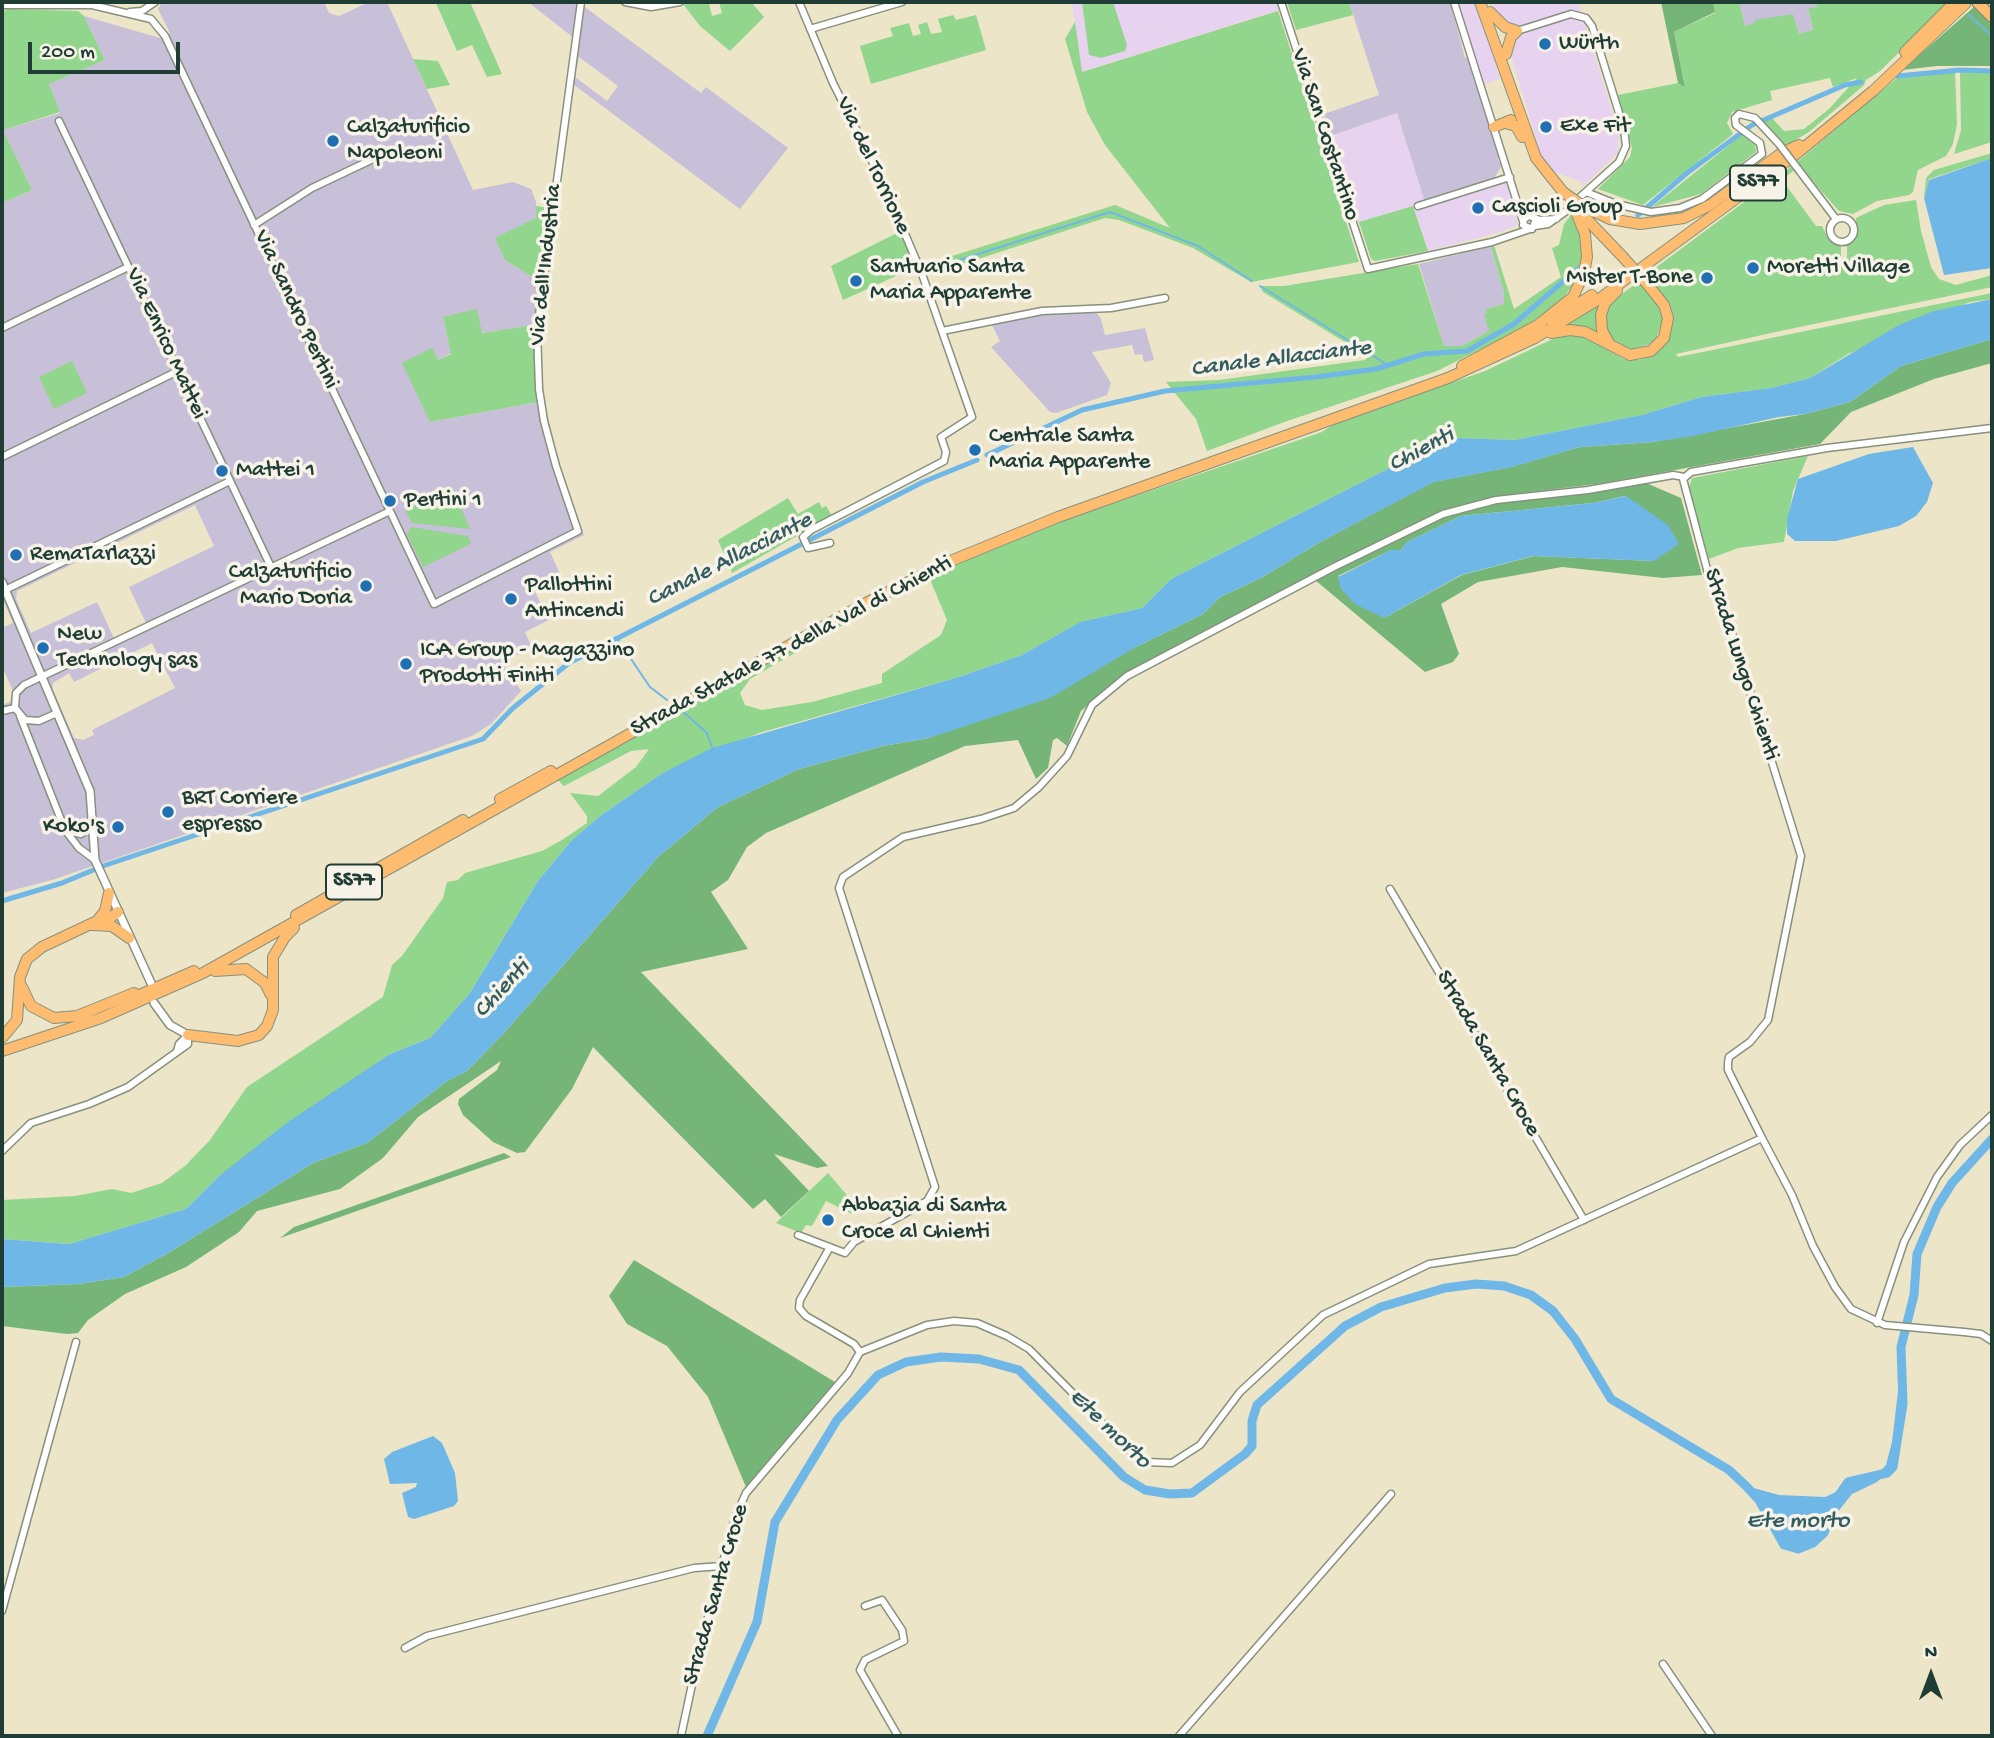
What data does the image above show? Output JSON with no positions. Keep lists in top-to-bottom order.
{
  "streets": {
    "main road": ["SS77", "Strada Statale 77 della Val di Chienti"],
    "street": [
      "Via San Costantino",
      "Via del Torrione",
      "Via dell'Industria",
      "Via Sandro Pertini",
      "Via Enrico Mattei",
      "Strada Lungo Chienti",
      "Strada Santa Croce"
    ]
  },
  "crossings": [
    ["Via dell'Industria", "Via Sandro Pertini"]
  ],
  "water": ["Canale Allacciante", "Chienti", "Ete morto"],
  "places": [
    "Würth",
    "Exe Fit",
    "Calzaturificio Napoleoni",
    "Cascioli Group",
    "Moretti Village",
    "Mister T-Bone",
    "Santuario Santa Maria Apparente",
    "Centrale Santa Maria Apparente",
    "Mattei 1",
    "Pertini 1",
    "RemaTarlazzi",
    "Calzaturificio Mario Doria",
    "Pallottini Antincendi",
    "New Technology sas",
    "ICA Group - Magazzino Prodotti Finiti",
    "BRT Corriere espresso",
    "Koko's",
    "Abbazia di Santa Croce al Chienti"
  ],
  "scale_bar": "200 m",
  "north": "top"
}
